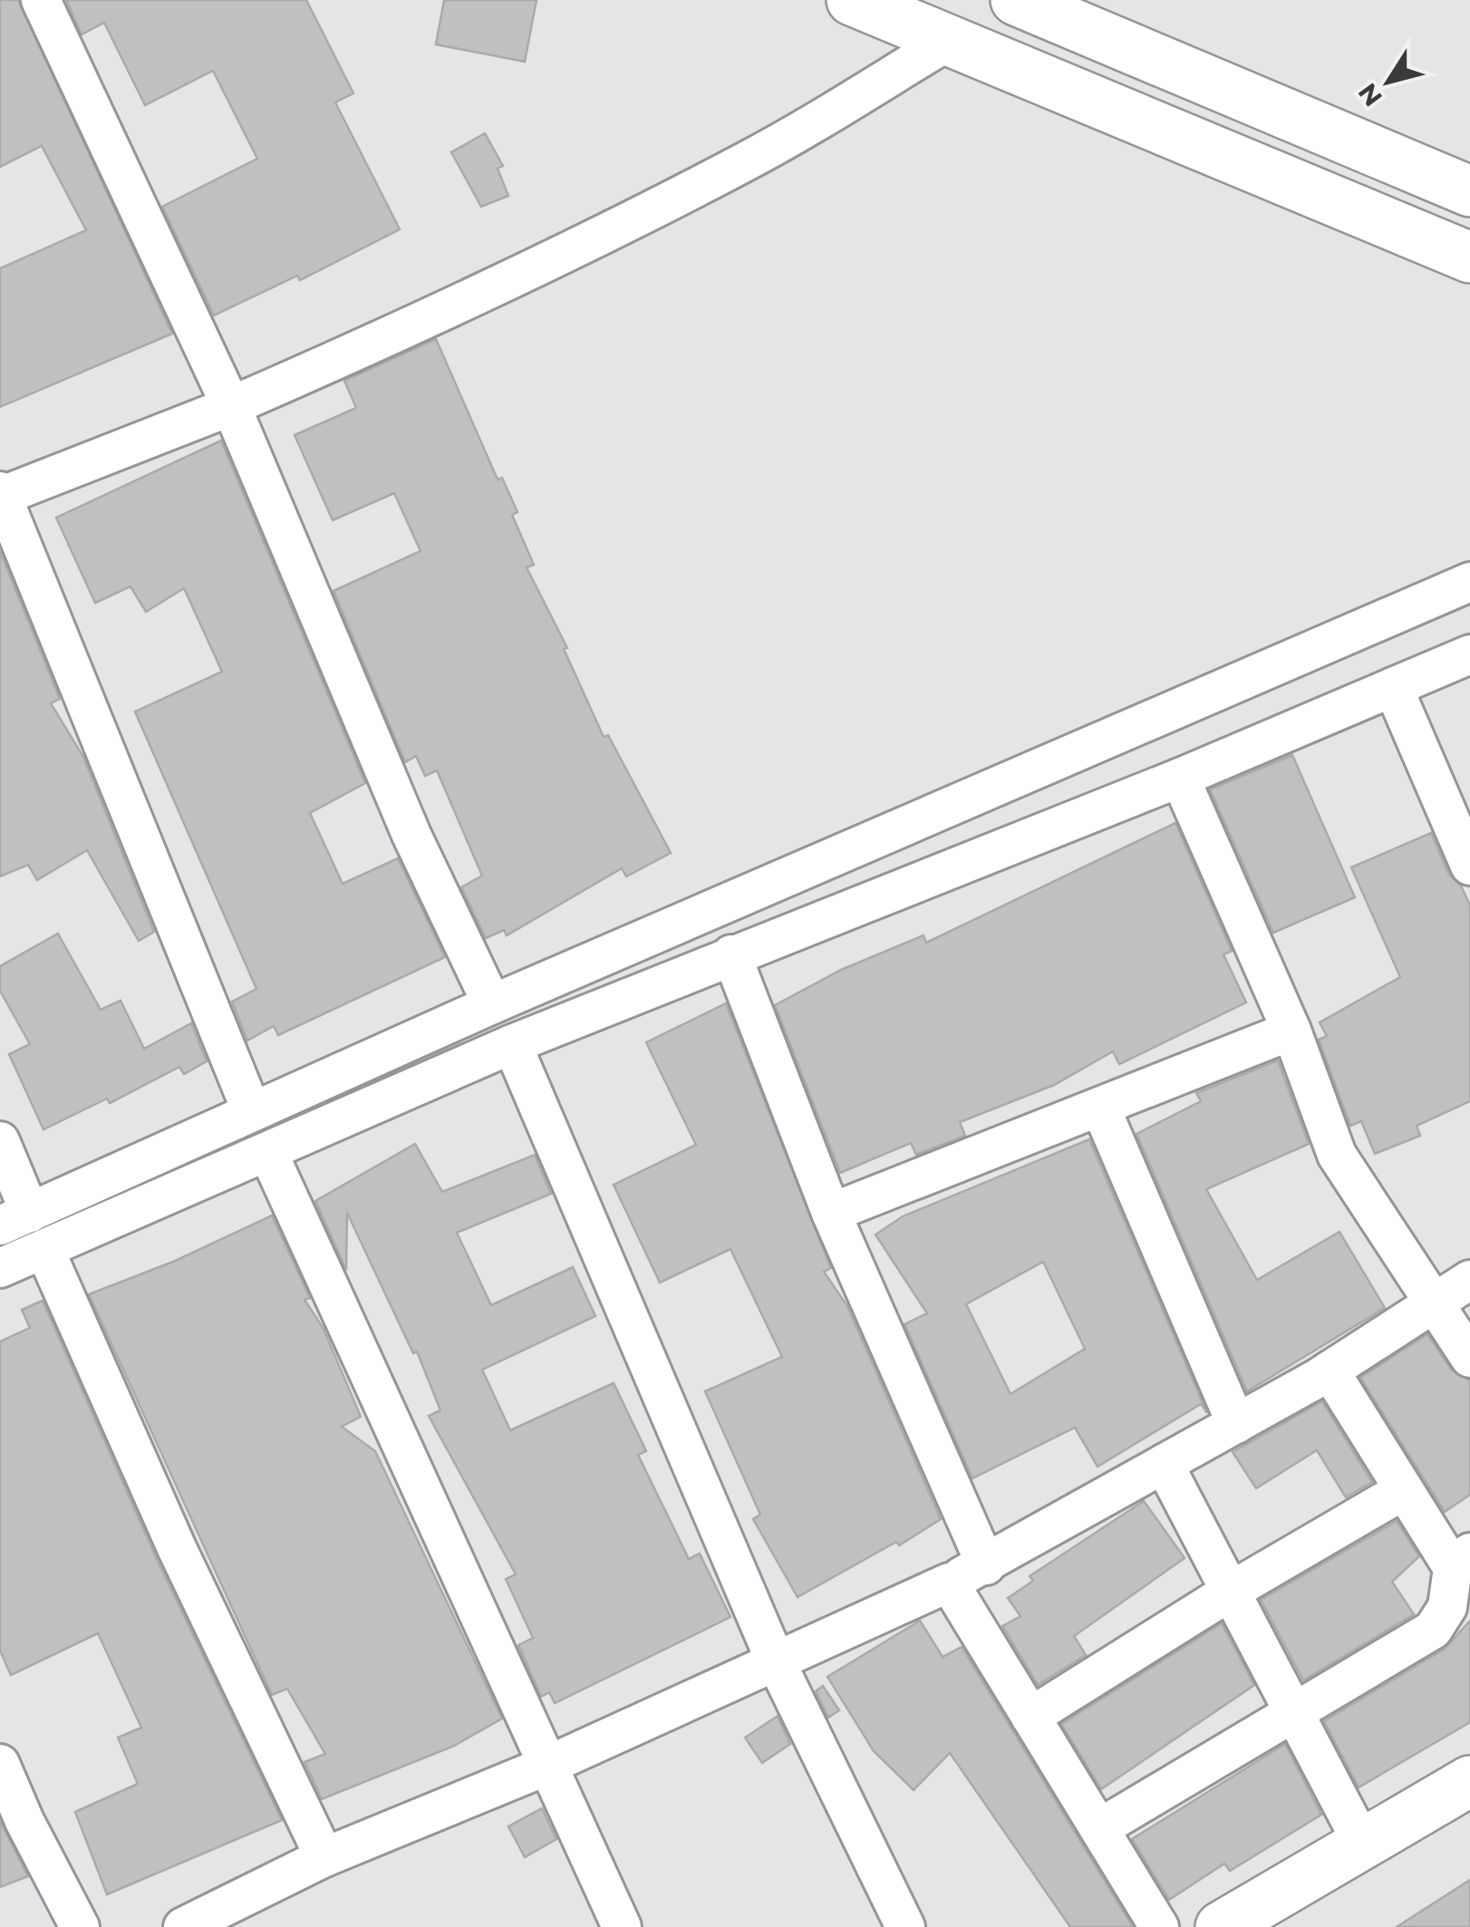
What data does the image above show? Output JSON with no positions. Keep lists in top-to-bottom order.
{
  "north": "bottom left"
}
